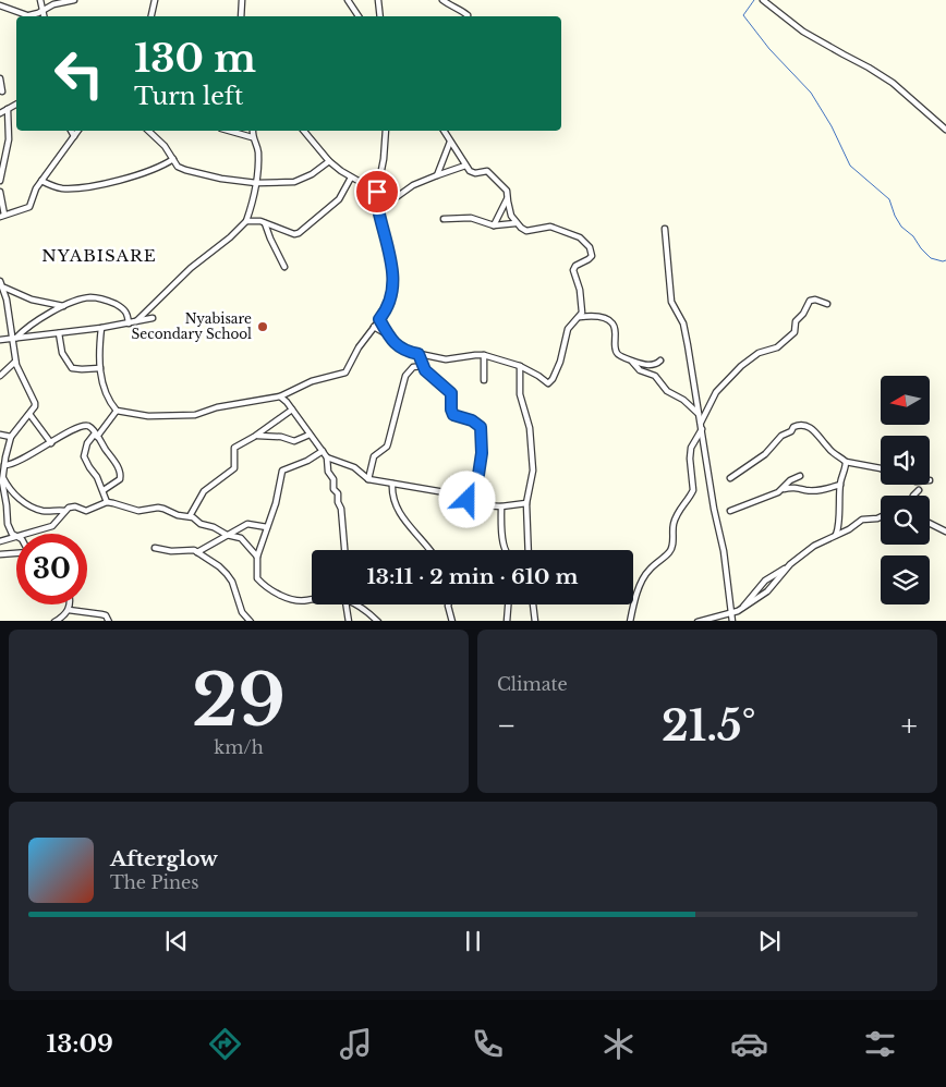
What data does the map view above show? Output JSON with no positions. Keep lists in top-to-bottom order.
{
  "districts": ["NYABISARE"],
  "places": ["Nyabisare Secondary School"],
  "north": "left",
  "page": {
    "turn": ["130 m", "Turn left"],
    "limit": "30",
    "trip": "13:11 · 2 min · 610 m",
    "tile": [
      ["29", "km/h"],
      "Climate"
    ],
    "heat": ["−", "21.5°", "+"],
    "song": ["Afterglow", "The Pines"],
    "tabs": "13:09"
  }
}
